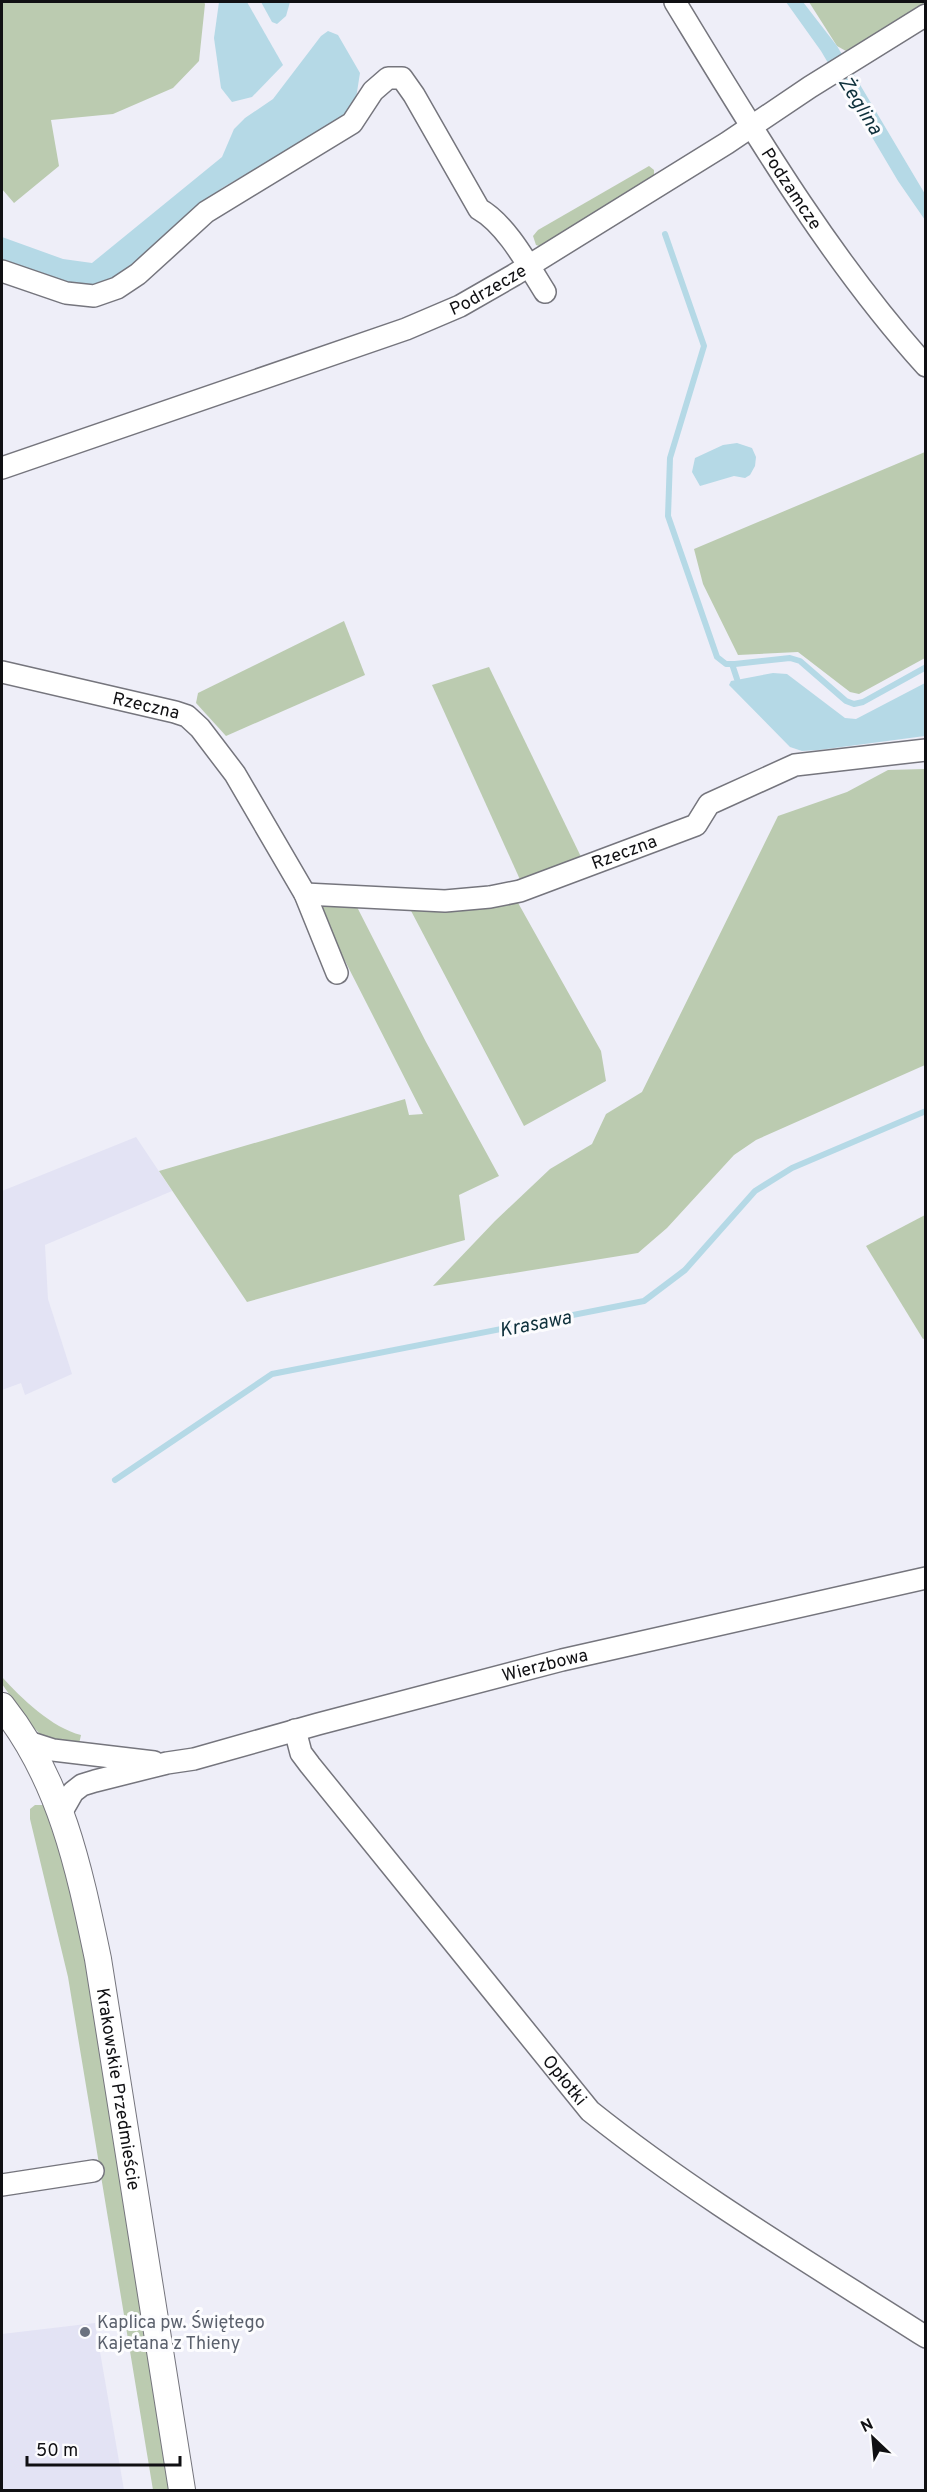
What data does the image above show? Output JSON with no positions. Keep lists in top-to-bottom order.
{
  "streets": {
    "street": [
      "Podzamcze",
      "Podrzecze",
      "Rzeczna",
      "Wierzbowa",
      "Opłotki",
      "Krakowskie Przedmieście"
    ]
  },
  "crossings": [
    ["Podzamcze", "Podrzecze"],
    ["Wierzbowa", "Opłotki"],
    ["Wierzbowa", "Krakowskie Przedmieście"]
  ],
  "water": ["Żeglina", "Krasawa"],
  "places": ["Kaplica pw. Świętego Kajetana z Thieny"],
  "scale_bar": "50 m",
  "north": "top left"
}
